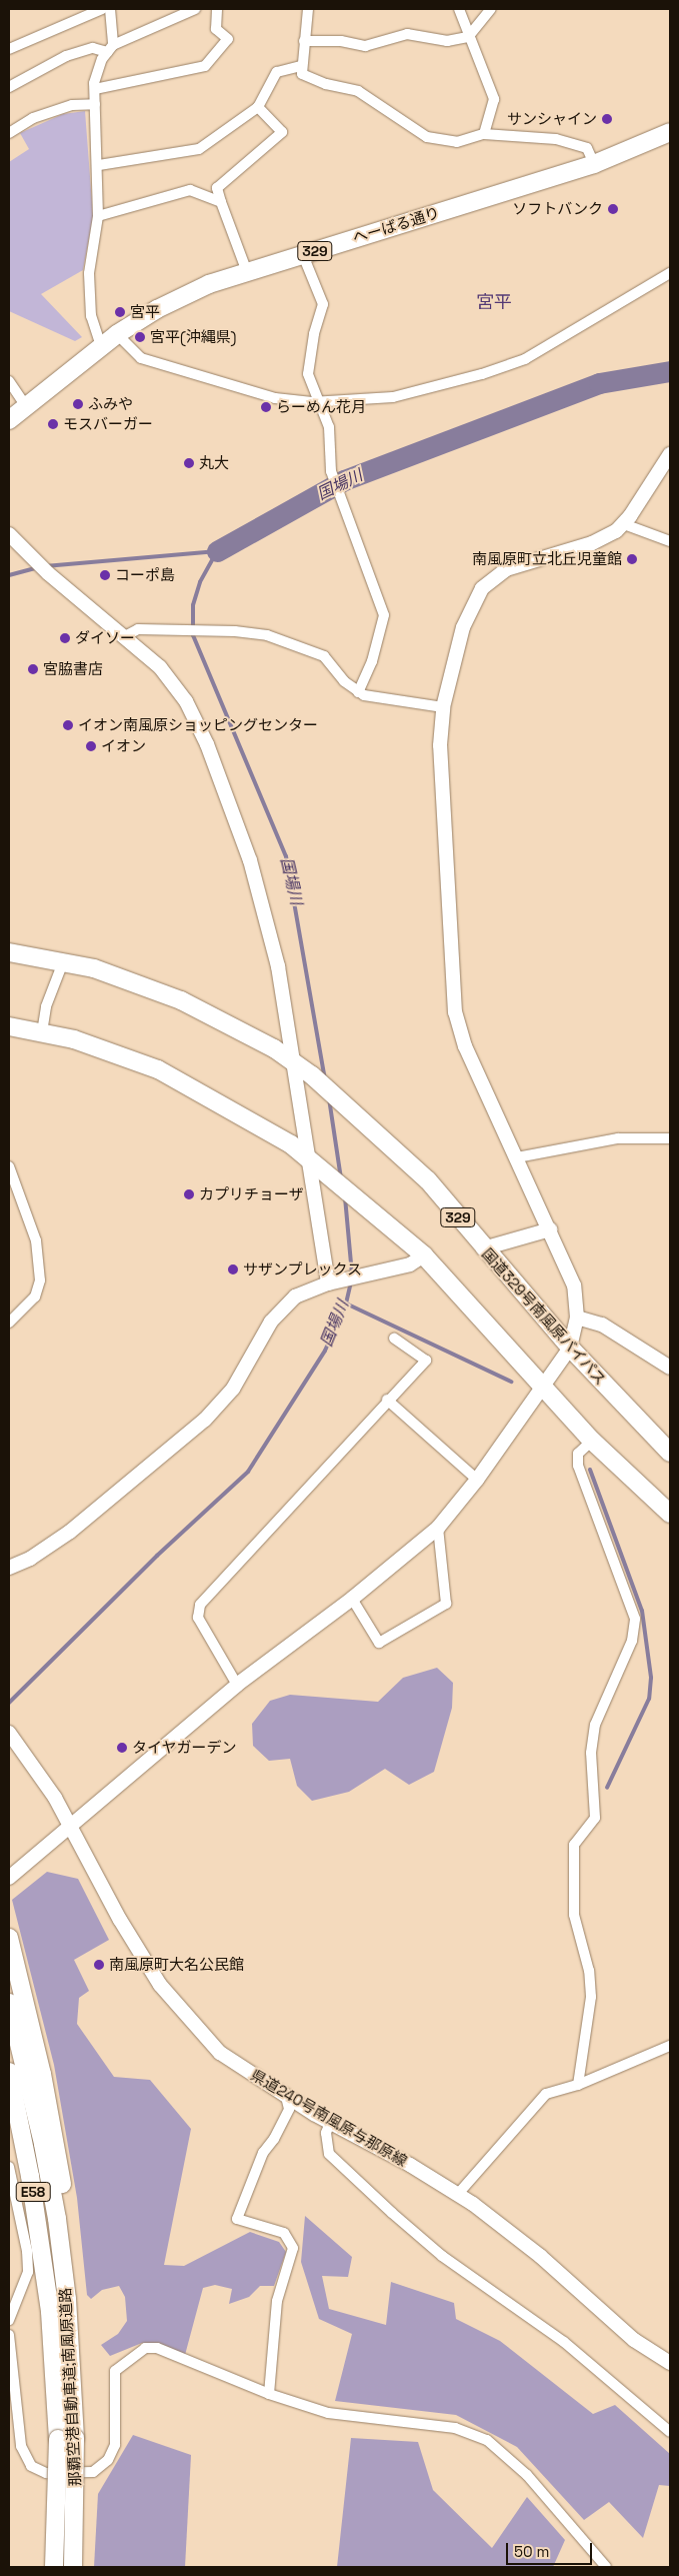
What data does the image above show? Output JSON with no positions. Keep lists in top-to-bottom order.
{
  "streets": {
    "highway": [
      "へーばる通り",
      "329",
      "国道329号南風原バイパス",
      "E58",
      "那覇空港自動車道;南風原道路"
    ],
    "street": ["県道240号南風原与那原線"]
  },
  "districts": ["宮平"],
  "water": ["国場川"],
  "places": [
    "サンシャイン",
    "ソフトバンク",
    "宮平",
    "宮平(沖縄県)",
    "ふみや",
    "らーめん花月",
    "モスバーガー",
    "丸大",
    "南風原町立北丘児童館",
    "コーポ島",
    "ダイソー",
    "宮脇書店",
    "イオン南風原ショッピングセンター",
    "イオン",
    "カプリチョーザ",
    "サザンプレックス",
    "タイヤガーデン",
    "南風原町大名公民館"
  ],
  "scale_bar": "50 m"
}
